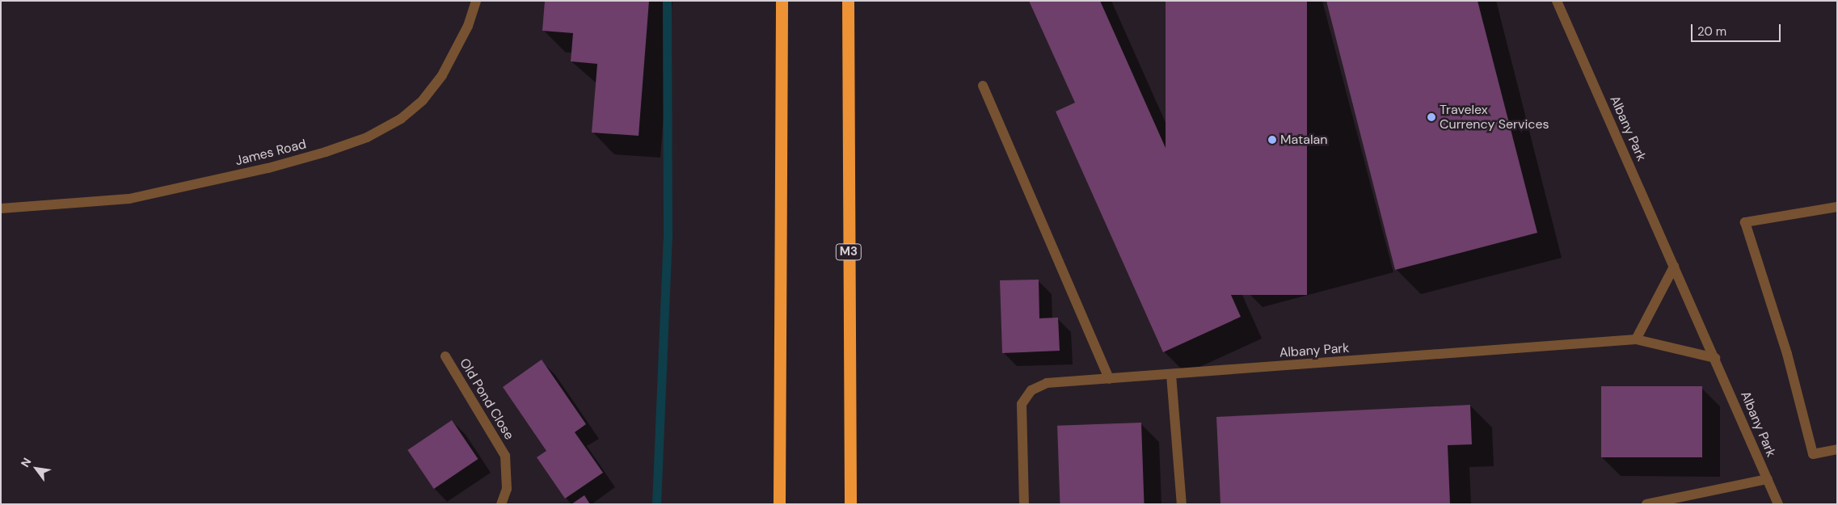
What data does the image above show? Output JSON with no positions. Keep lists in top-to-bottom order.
{
  "streets": {
    "highway": ["M3"],
    "street": ["Albany Park", "James Road", "Old Pond Close"]
  },
  "places": ["Travelex Currency Services", "Matalan"],
  "scale_bar": "20 m",
  "north": "top left"
}
